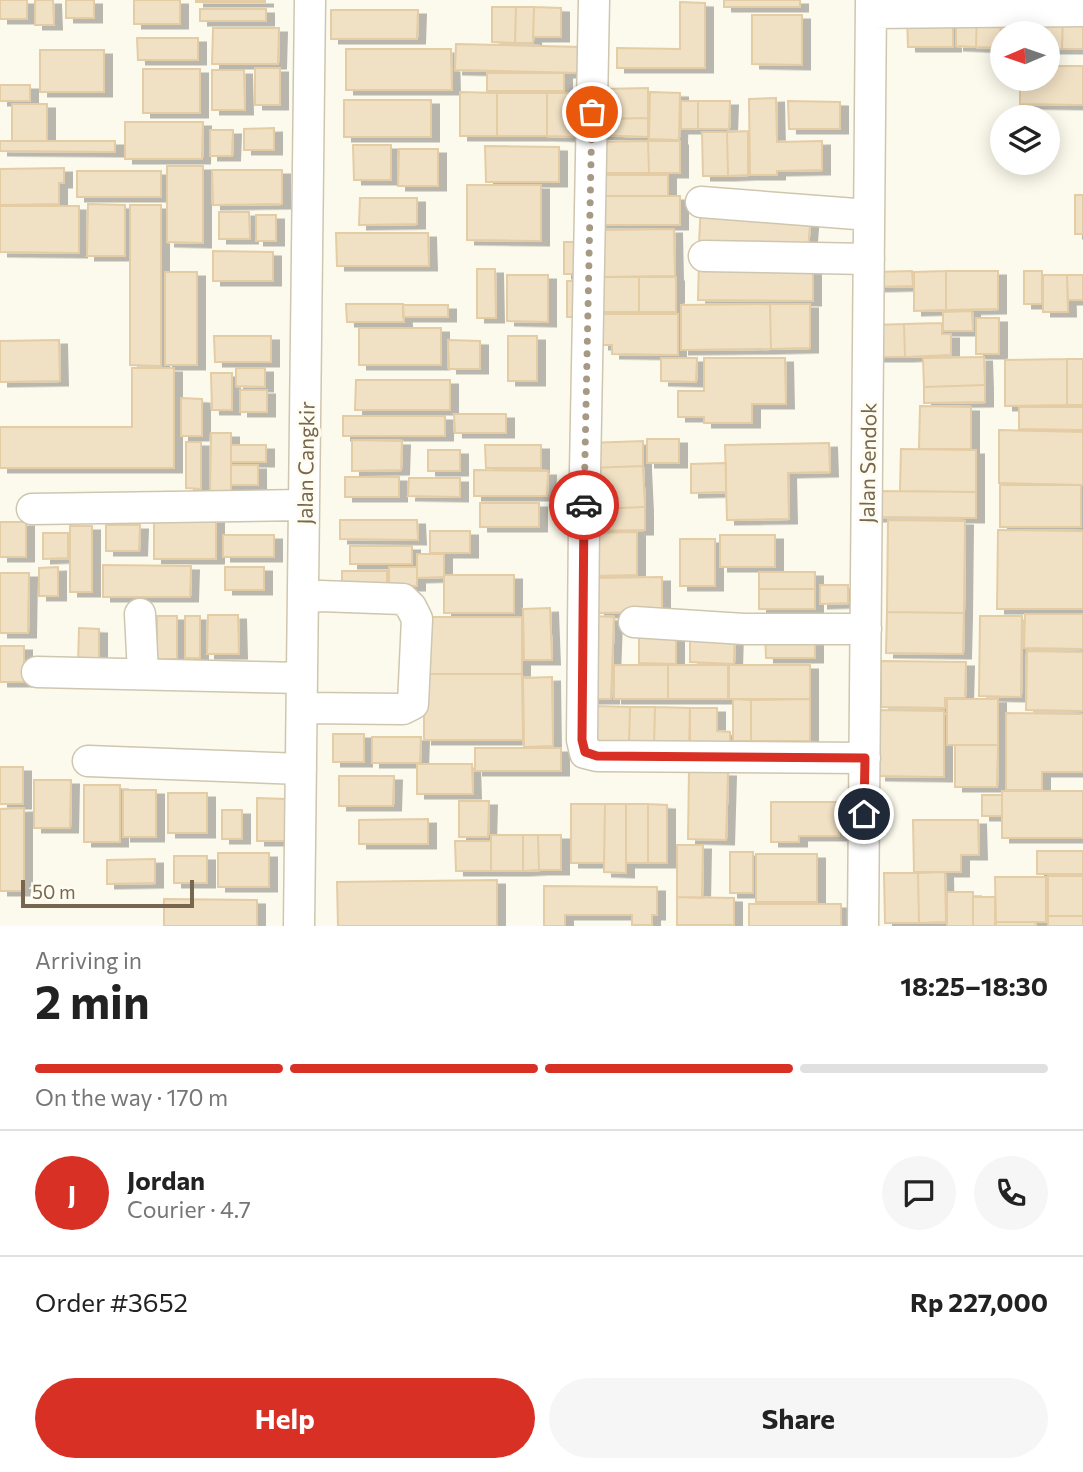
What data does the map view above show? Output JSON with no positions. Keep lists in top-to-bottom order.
{
  "streets": {
    "street": ["Jalan Cangkir", "Jalan Sendok"]
  },
  "scale_bar": "50 m",
  "north": "left",
  "page": {
    "scale": "50 m",
    "heading": ["2 min", "Arriving in", "18:25–18:30"],
    "panel": [
      "Jordan",
      "Courier · 4.7",
      "Order #3652",
      "Rp 227,000"
    ],
    "bar": "On the way · 170 m",
    "round": "J",
    "buttons": ["Help", "Share"]
  }
}
